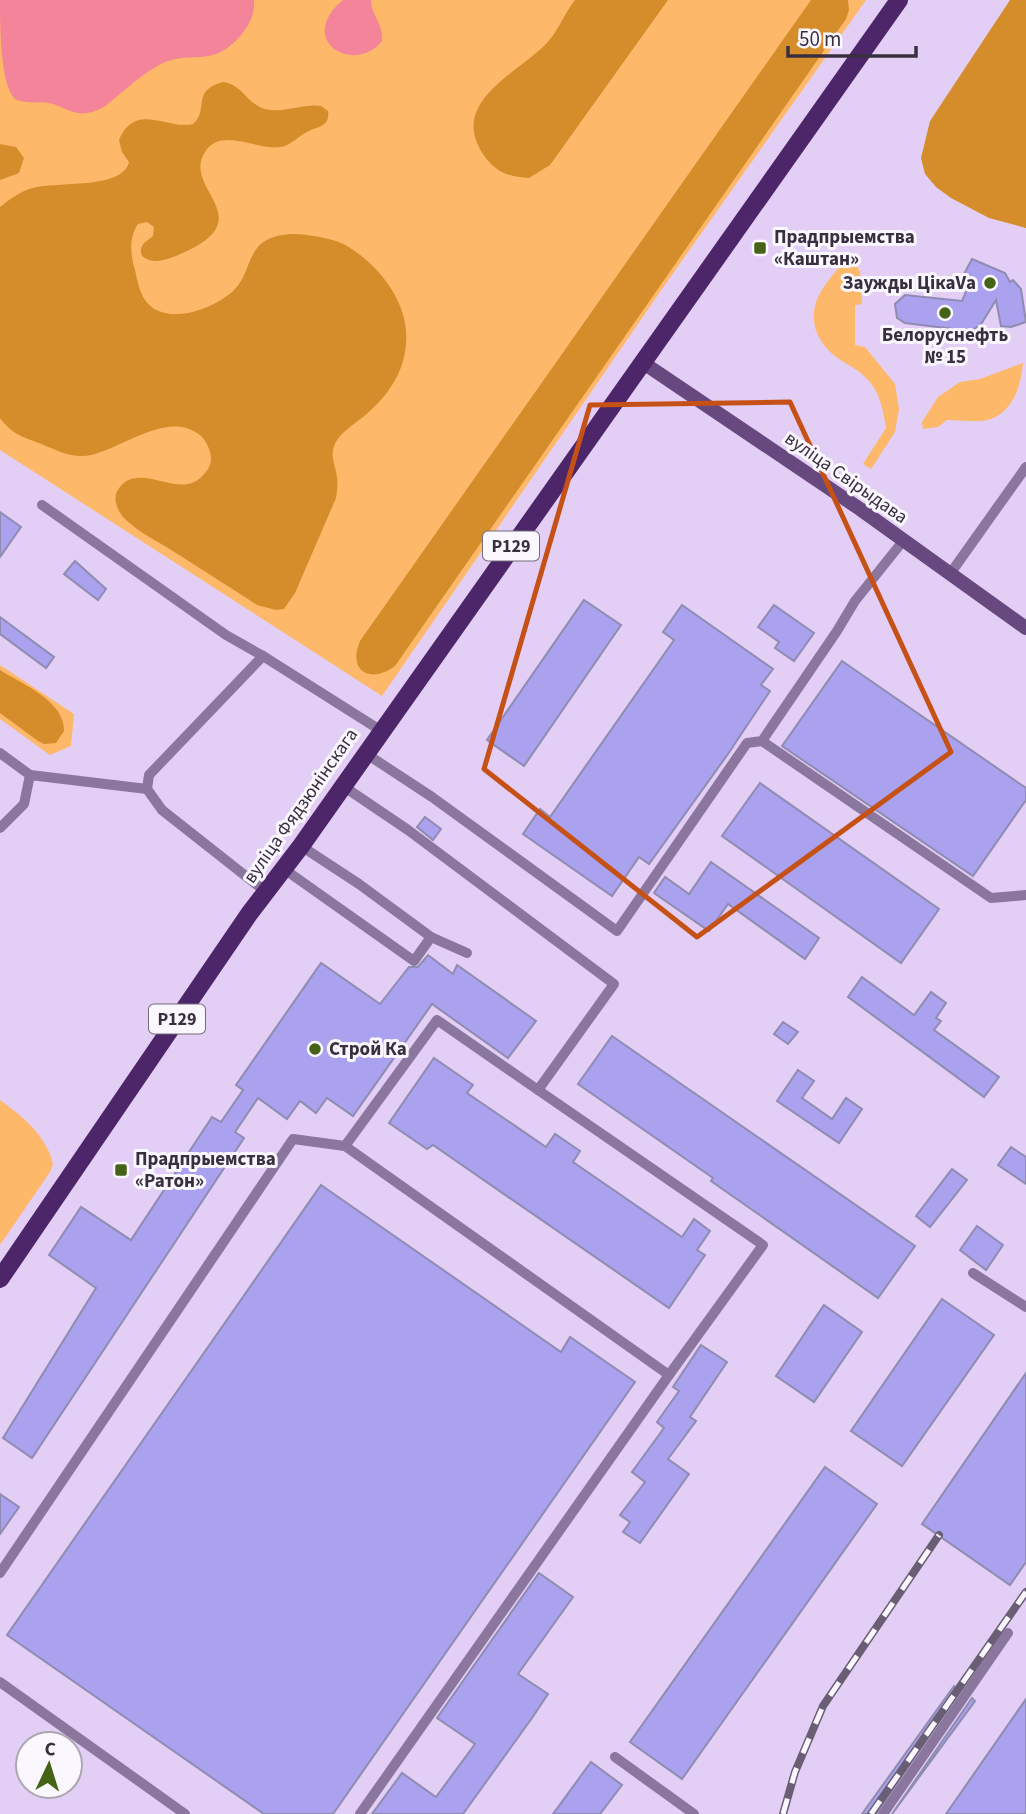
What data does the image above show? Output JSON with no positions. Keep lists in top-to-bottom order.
{
  "streets": {
    "main road": ["вуліца Свірыдава", "Р129", "вуліца Фядзюнінскага"]
  },
  "crossings": [
    ["вуліца Свірыдава", "Р129"],
    ["вуліца Свірыдава", "вуліца Фядзюнінскага"],
    ["Р129", "вуліца Фядзюнінскага"]
  ],
  "places": {
    "transit": ["Прадпрыемства «Каштан»", "Прадпрыемства «Ратон»"],
    "other": ["Заужды ЦікаVа", "Белоруснефть № 15", "Строй Ка"]
  },
  "scale_bar": "50 m",
  "north": "top"
}
